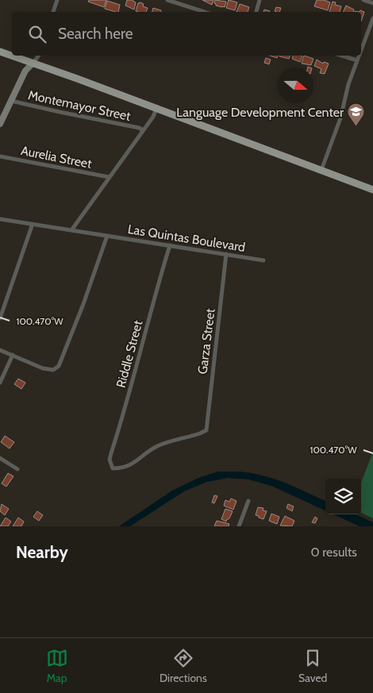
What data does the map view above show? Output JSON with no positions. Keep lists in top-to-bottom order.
{
  "streets": {
    "street": [
      "Montemayor Street",
      "Aurelia Street",
      "Las Quintas Boulevard",
      "Garza Street",
      "Riddle Street"
    ]
  },
  "crossings": [
    ["Montemayor Street", "Aurelia Street"],
    ["Montemayor Street", "Las Quintas Boulevard"],
    ["Las Quintas Boulevard", "Garza Street"],
    ["Las Quintas Boulevard", "Riddle Street"],
    ["Garza Street", "Riddle Street"]
  ],
  "places": {
    "school or university": ["Language Development Center"]
  },
  "north": "right",
  "page": {
    "search": "Search here",
    "heading": ["Nearby", "0 results"],
    "nav": ["Map", "Directions", "Saved"]
  },
  "coordinates": ["100.470°W"]
}
